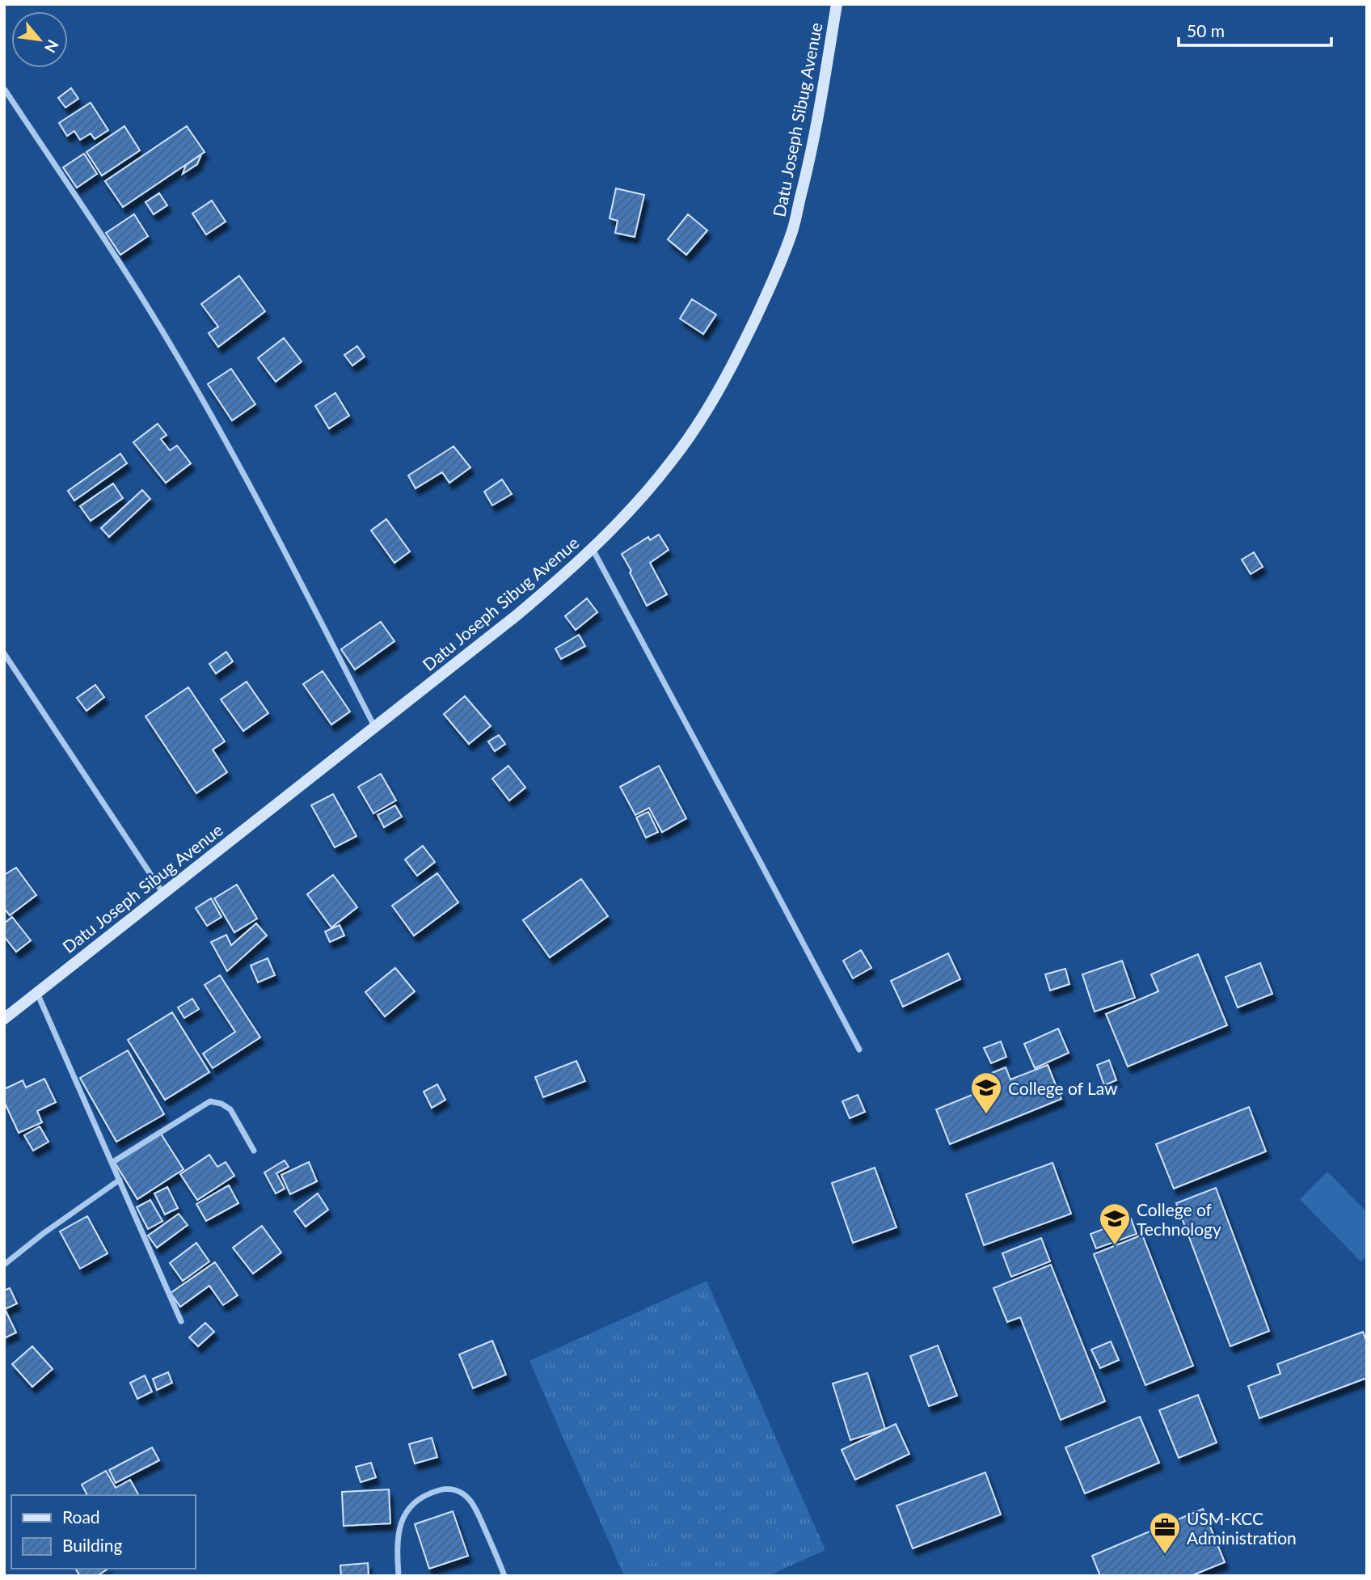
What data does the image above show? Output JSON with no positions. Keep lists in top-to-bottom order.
{
  "streets": {
    "main road": ["Datu Joseph Sibug Avenue"]
  },
  "places": {
    "school or university": ["College of Law", "College of Technology"],
    "office": ["USM-KCC Administration"]
  },
  "legend": ["Road", "Building"],
  "scale_bar": "50 m",
  "north": "bottom right"
}
